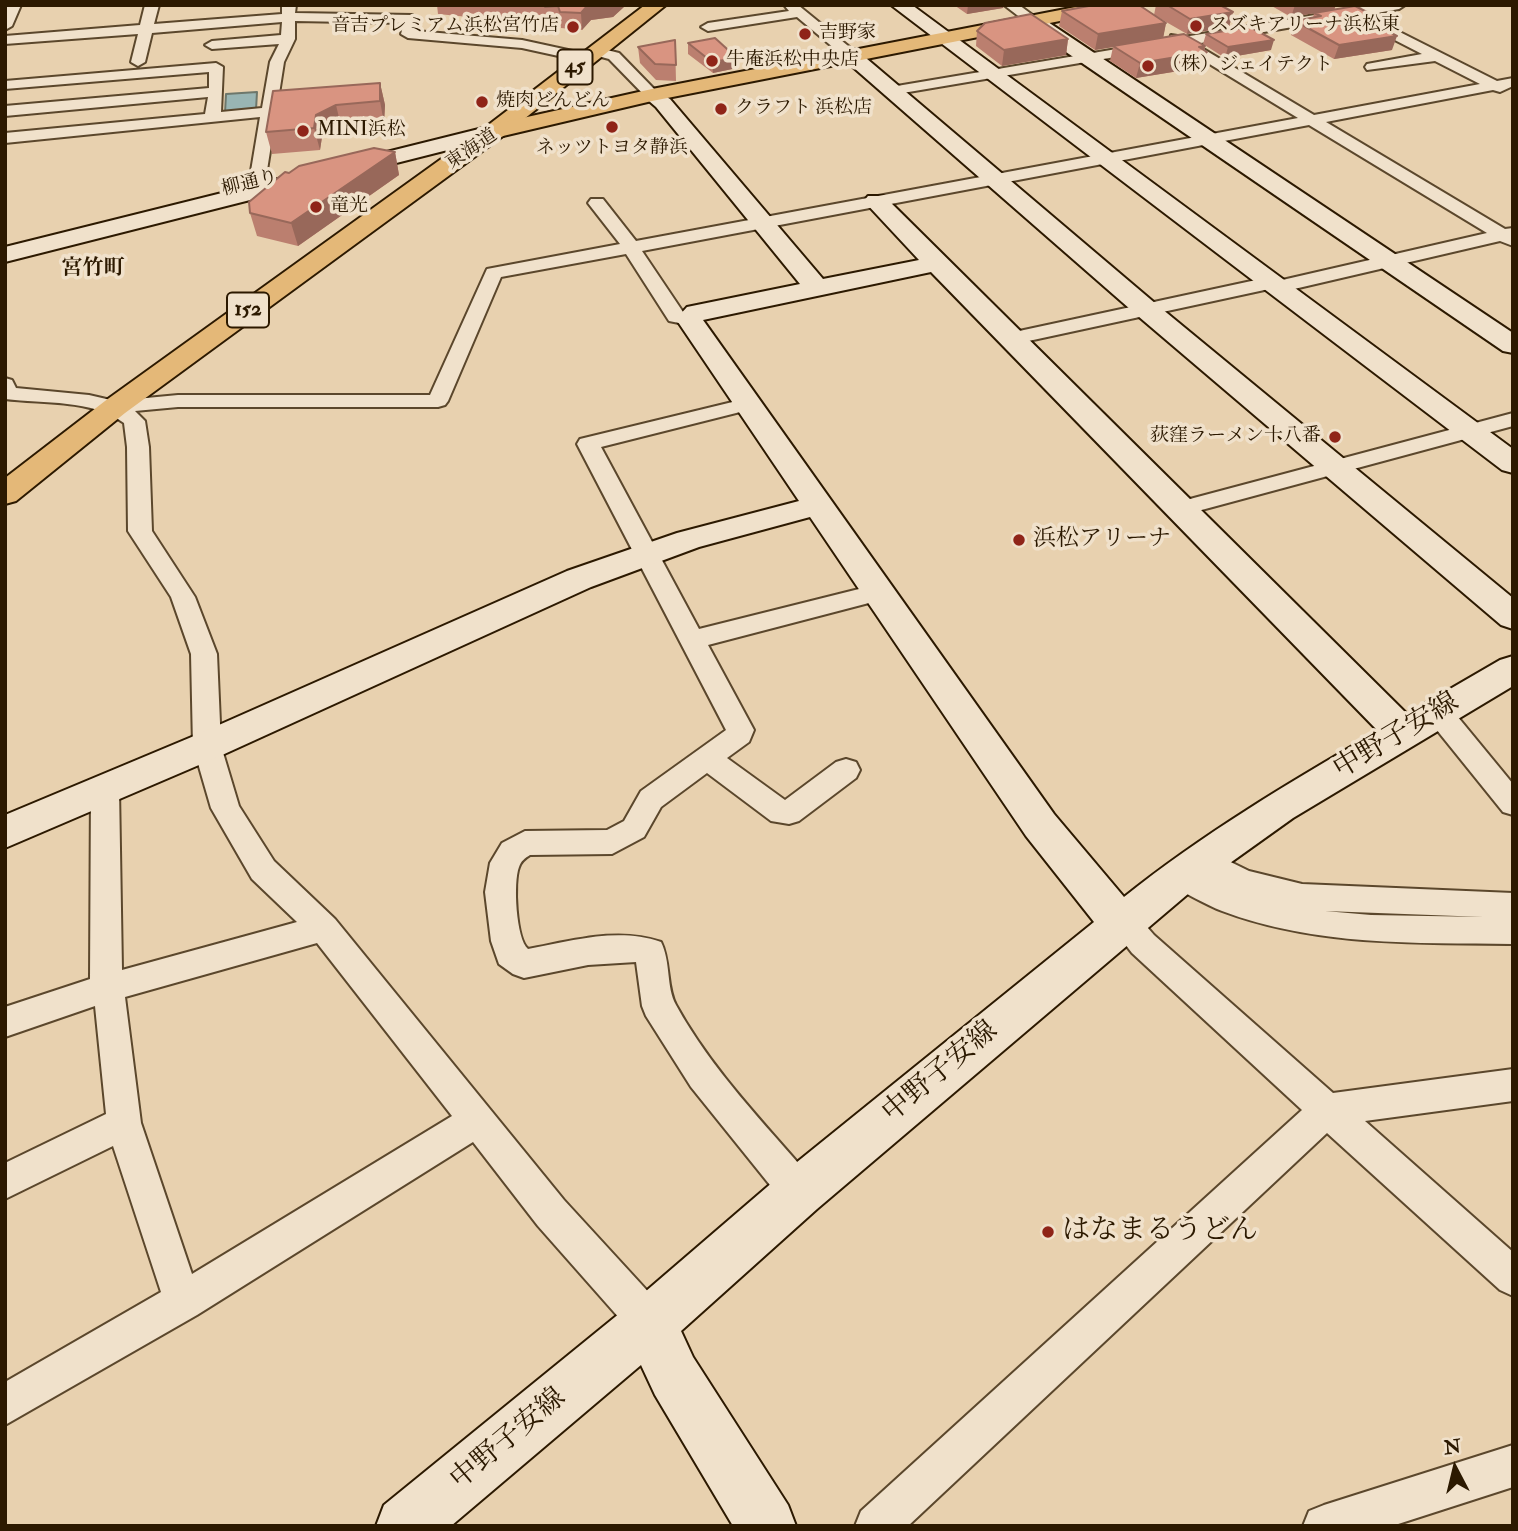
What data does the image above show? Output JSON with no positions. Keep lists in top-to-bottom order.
{
  "streets": {
    "main road": ["45", "東海道", "152"],
    "street": ["柳通り", "中野子安線"]
  },
  "crossings": [
    ["45", "東海道"],
    ["45", "柳通り"],
    ["東海道", "柳通り"]
  ],
  "districts": ["宮竹町"],
  "places": [
    "スズキアリーナ浜松東",
    "音吉プレミアム浜松宮竹店",
    "吉野家",
    "牛庵浜松中央店",
    "（株）ジェイテクト",
    "焼肉どんどん",
    "クラフト 浜松店",
    "ネッツトヨタ静浜",
    "MINI浜松",
    "竜光",
    "荻窪ラーメン十八番",
    "浜松アリーナ",
    "はなまるうどん"
  ],
  "north": "top"
}
